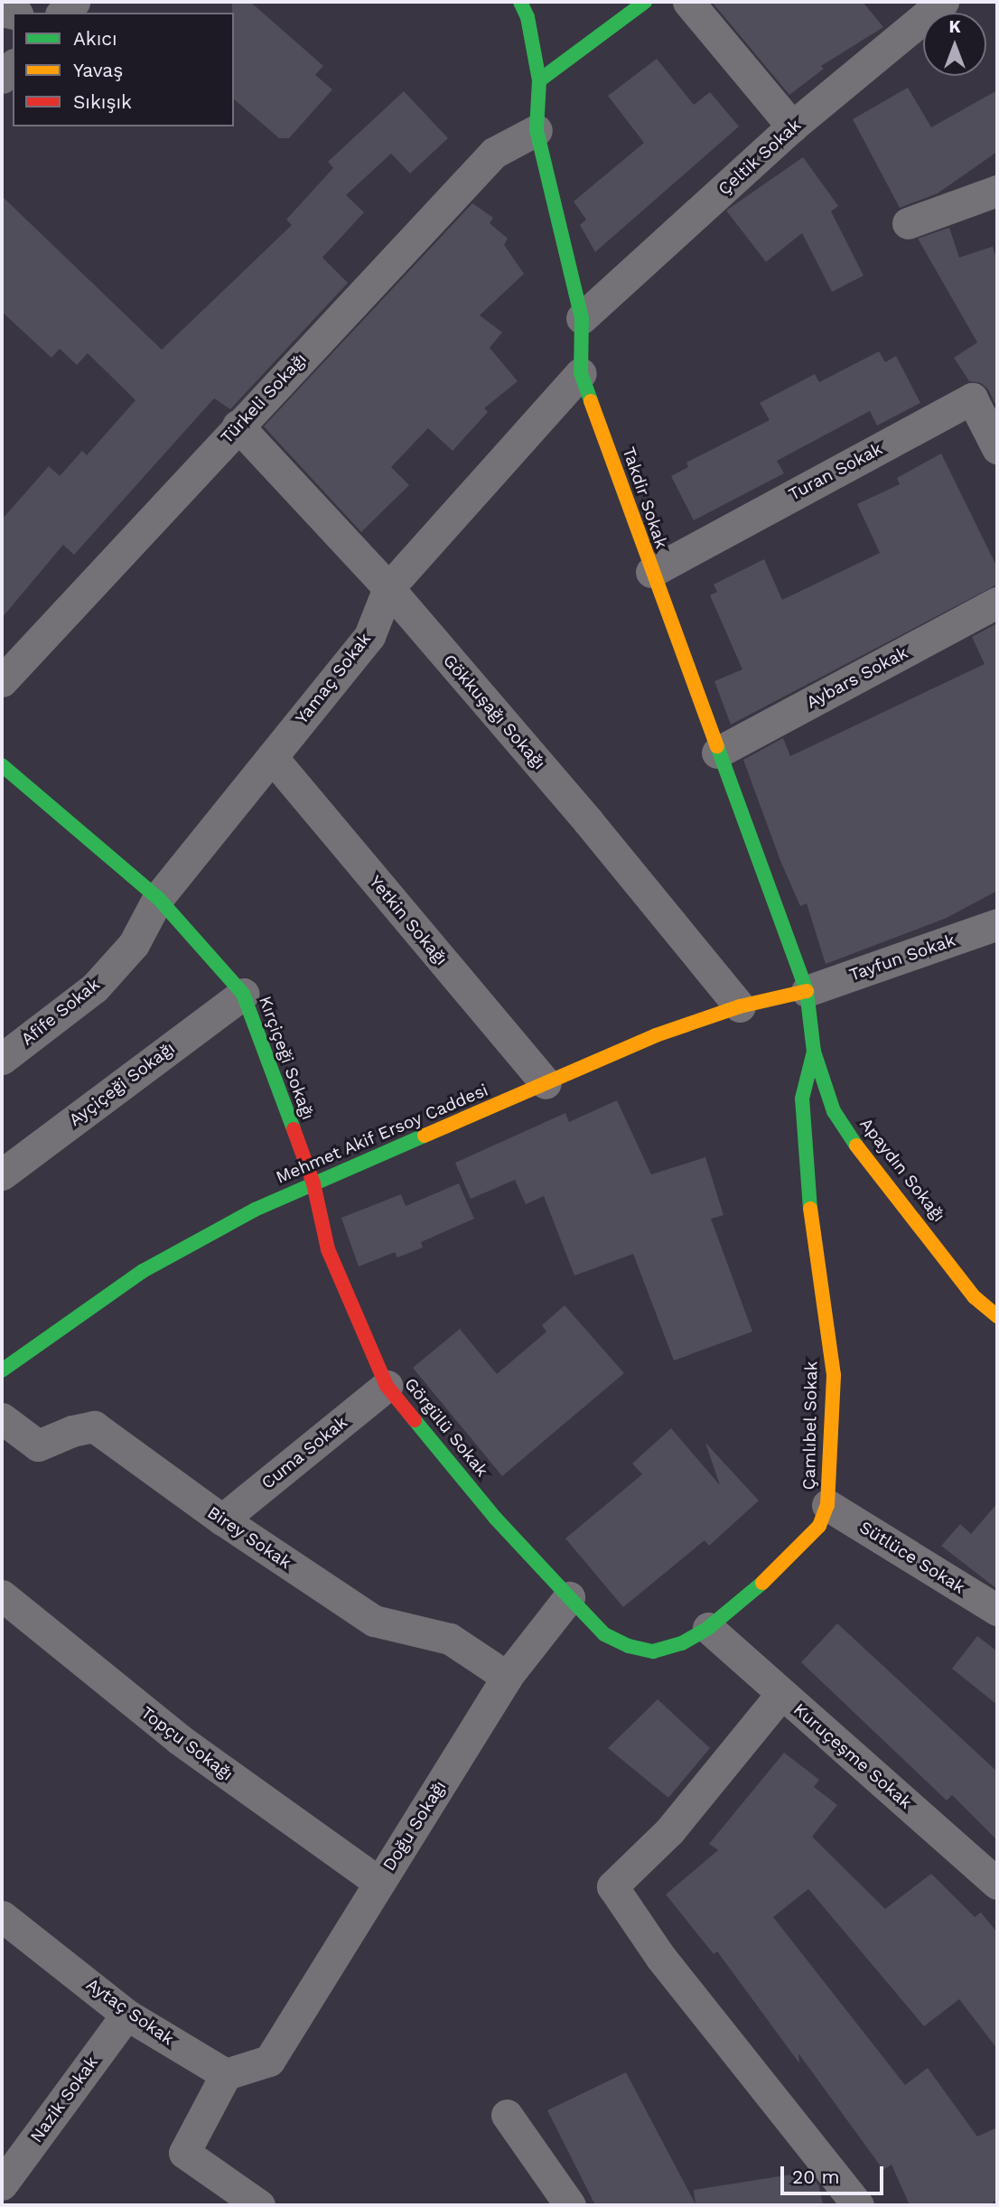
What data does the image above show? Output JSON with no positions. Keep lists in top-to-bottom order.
{
  "streets": {
    "street": [
      "Çeltik Sokak",
      "Türkeli Sokağı",
      "Turan Sokak",
      "Takdir Sokak",
      "Aybars Sokak",
      "Yamaç Sokak",
      "Gökkuşağı Sokağı",
      "Yetkin Sokağı",
      "Tayfun Sokak",
      "Afife Sokak",
      "Kırçiçeği Sokağı",
      "Ayçiçeği Sokağı",
      "Mehmet Akif Ersoy Caddesi",
      "Apaydın Sokağı",
      "Çamlıbel Sokak",
      "Görgülü Sokak",
      "Cuma Sokak",
      "Birey Sokak",
      "Sütlüce Sokak",
      "Topçu Sokağı",
      "Kuruçeşme Sokak",
      "Doğu Sokağı",
      "Aytaç Sokak",
      "Nazik Sokak"
    ]
  },
  "crossings": [
    ["Çeltik Sokak", "Takdir Sokak"],
    ["Türkeli Sokağı", "Takdir Sokak"],
    ["Türkeli Sokağı", "Gökkuşağı Sokağı"],
    ["Turan Sokak", "Takdir Sokak"],
    ["Takdir Sokak", "Aybars Sokak"],
    ["Takdir Sokak", "Yamaç Sokak"],
    ["Takdir Sokak", "Tayfun Sokak"],
    ["Takdir Sokak", "Mehmet Akif Ersoy Caddesi"],
    ["Takdir Sokak", "Apaydın Sokağı"],
    ["Yamaç Sokak", "Gökkuşağı Sokağı"],
    ["Yamaç Sokak", "Yetkin Sokağı"],
    ["Yamaç Sokak", "Afife Sokak"],
    ["Yamaç Sokak", "Kırçiçeği Sokağı"],
    ["Gökkuşağı Sokağı", "Mehmet Akif Ersoy Caddesi"],
    ["Yetkin Sokağı", "Mehmet Akif Ersoy Caddesi"],
    ["Tayfun Sokak", "Mehmet Akif Ersoy Caddesi"],
    ["Tayfun Sokak", "Apaydın Sokağı"],
    ["Afife Sokak", "Kırçiçeği Sokağı"],
    ["Kırçiçeği Sokağı", "Ayçiçeği Sokağı"],
    ["Kırçiçeği Sokağı", "Mehmet Akif Ersoy Caddesi"],
    ["Kırçiçeği Sokağı", "Görgülü Sokak"],
    ["Mehmet Akif Ersoy Caddesi", "Apaydın Sokağı"],
    ["Mehmet Akif Ersoy Caddesi", "Görgülü Sokak"],
    ["Apaydın Sokağı", "Çamlıbel Sokak"],
    ["Çamlıbel Sokak", "Görgülü Sokak"],
    ["Çamlıbel Sokak", "Sütlüce Sokak"],
    ["Çamlıbel Sokak", "Kuruçeşme Sokak"],
    ["Çamlıbel Sokak", "Doğu Sokağı"],
    ["Görgülü Sokak", "Cuma Sokak"],
    ["Görgülü Sokak", "Doğu Sokağı"],
    ["Cuma Sokak", "Birey Sokak"],
    ["Birey Sokak", "Doğu Sokağı"],
    ["Topçu Sokağı", "Doğu Sokağı"],
    ["Doğu Sokağı", "Aytaç Sokak"],
    ["Aytaç Sokak", "Nazik Sokak"]
  ],
  "legend": ["Akıcı", "Yavaş", "Sıkışık"],
  "scale_bar": "20 m",
  "north": "top"
}
